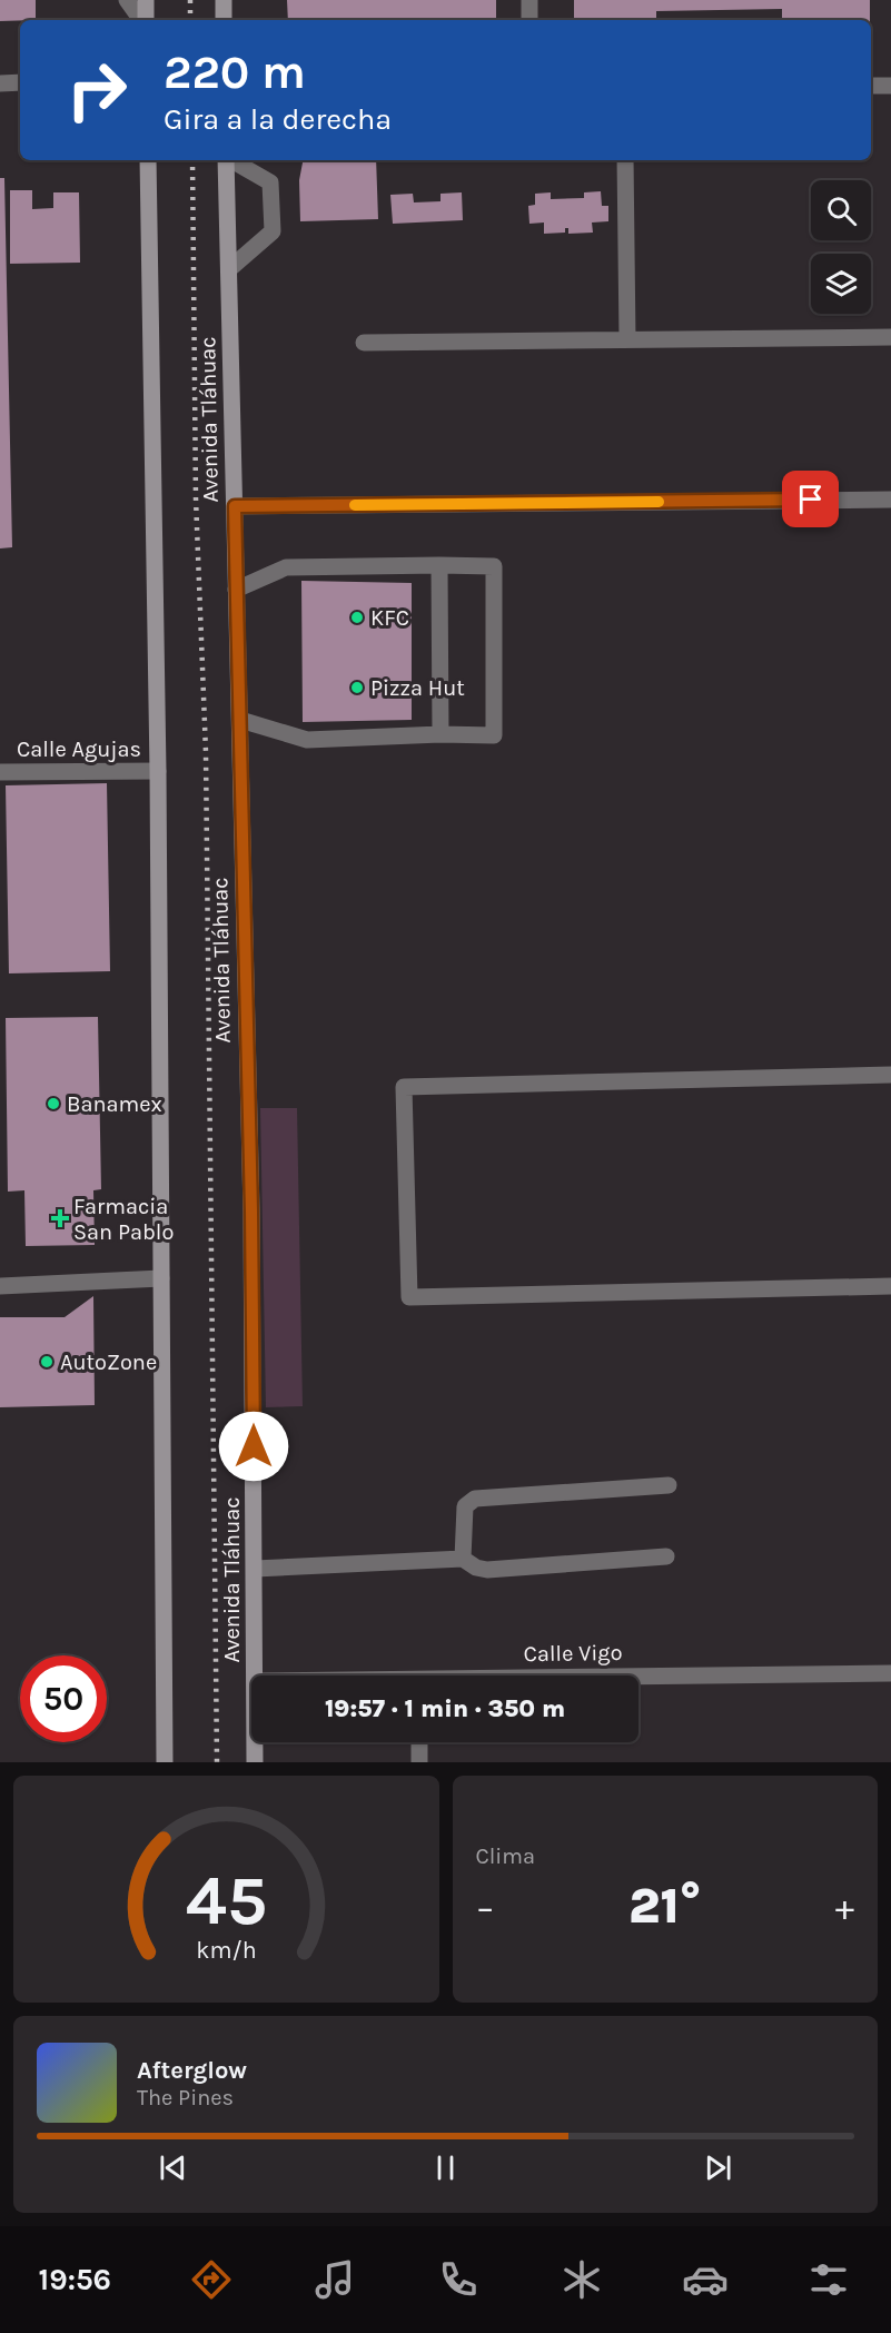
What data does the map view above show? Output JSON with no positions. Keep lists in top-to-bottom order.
{
  "streets": {
    "main road": ["Avenida Tláhuac"],
    "street": ["Calle Agujas", "Calle Vigo"]
  },
  "places": {
    "other": [
      "KFC",
      "Pizza Hut",
      "Banamex",
      "AutoZone"
    ],
    "health": ["Farmacia San Pablo"]
  },
  "page": {
    "turn": ["220 m", "Gira a la derecha"],
    "limit": "50",
    "trip": "19:57 · 1 min · 350 m",
    "tile": "Clima",
    "heat": ["−", "21°", "+"],
    "song": ["Afterglow", "The Pines"],
    "tabs": "19:56",
    "gauge": ["45", "km/h"]
  }
}
